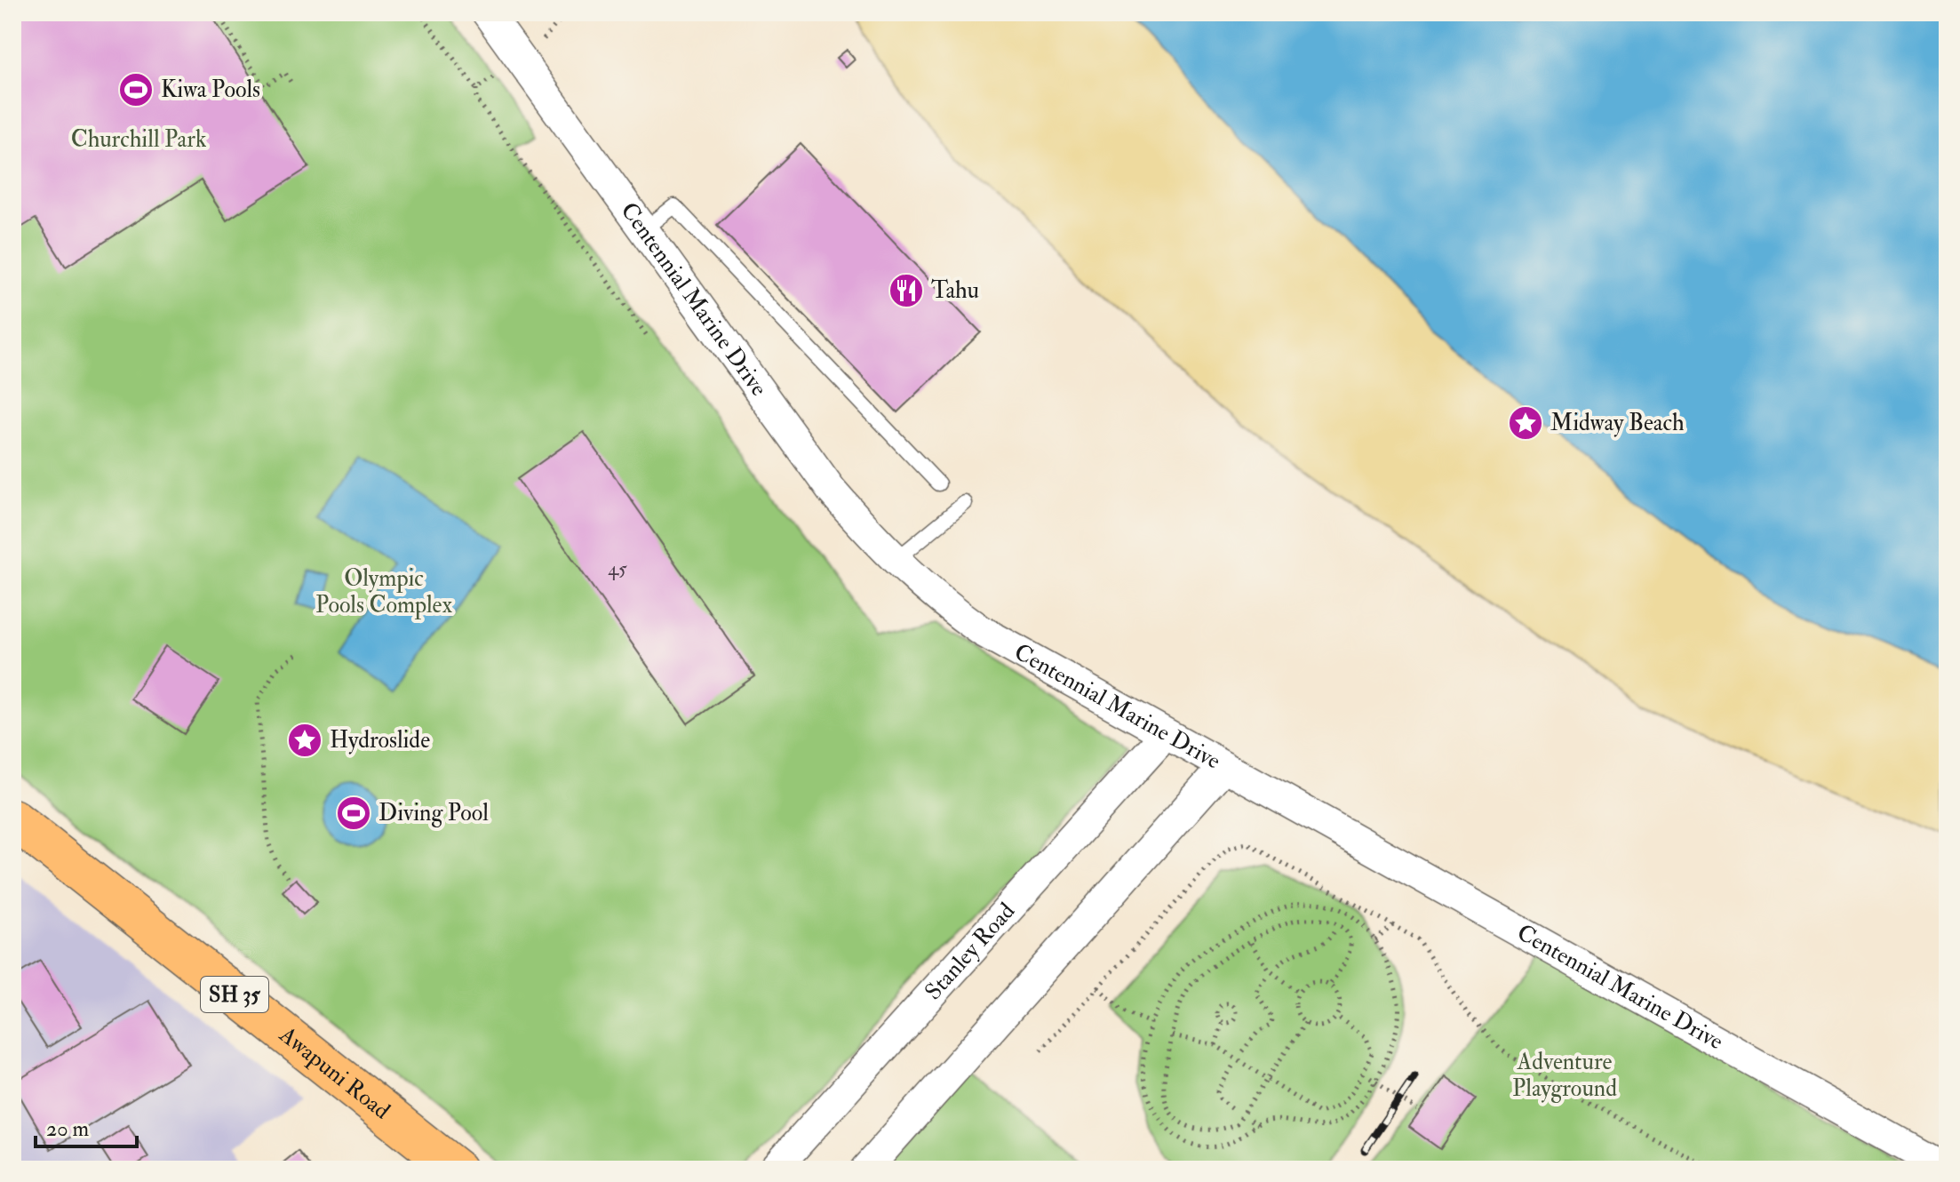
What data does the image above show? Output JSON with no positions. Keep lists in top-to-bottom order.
{
  "streets": {
    "highway": ["SH 35", "Awapuni Road"],
    "street": ["Centennial Marine Drive", "Stanley Road"]
  },
  "crossings": [
    ["Centennial Marine Drive", "Stanley Road"]
  ],
  "parks": ["Churchill Park", "Olympic Pools Complex", "Adventure Playground"],
  "places": {
    "sports": ["Kiwa Pools", "Diving Pool"],
    "restaurant": ["Tahu"],
    "place": ["Midway Beach", "Hydroslide"]
  },
  "house_numbers": ["45"],
  "scale_bar": "20 m"
}
